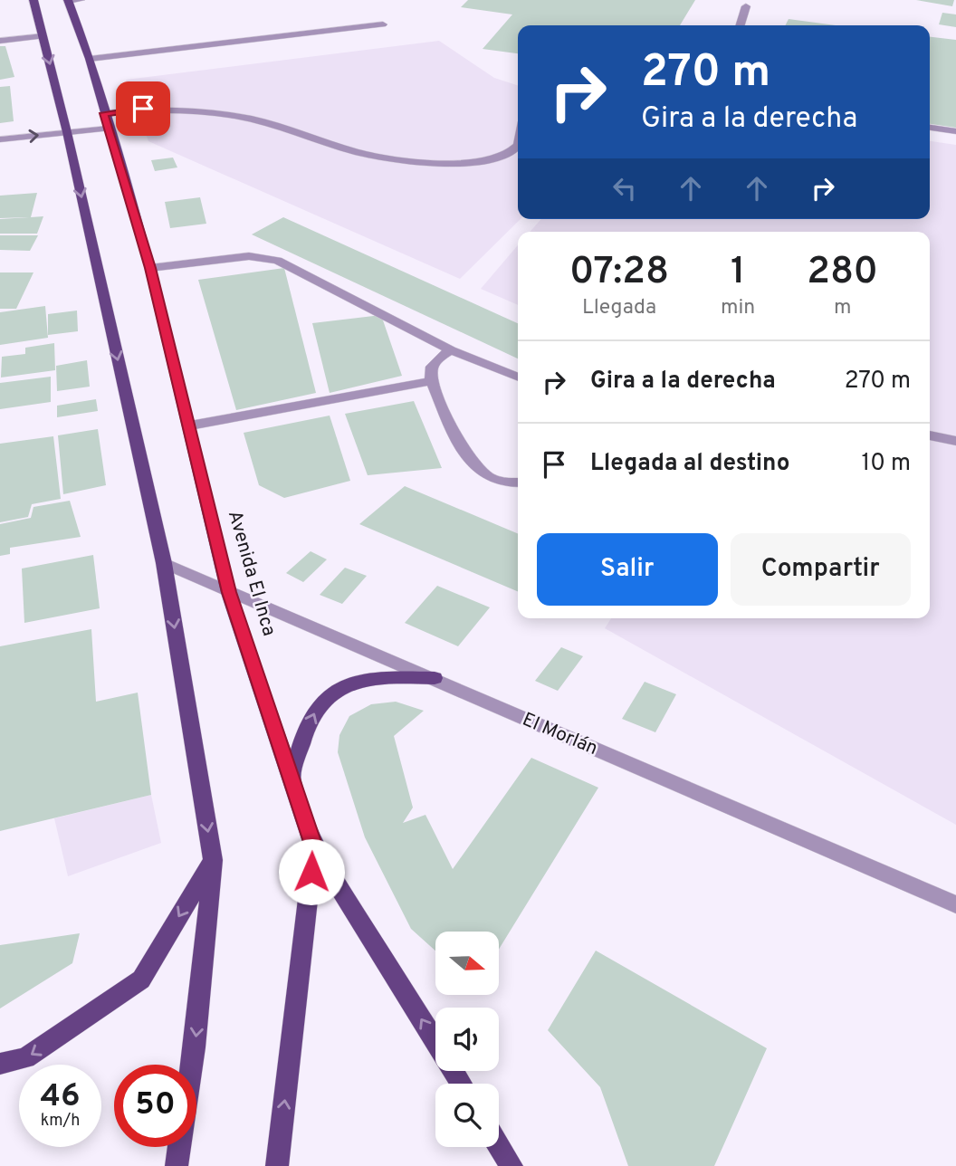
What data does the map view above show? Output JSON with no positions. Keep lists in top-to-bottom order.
{
  "streets": {
    "main road": ["Avenida El Inca"],
    "street": ["El Morlán"]
  },
  "crossings": [
    ["Avenida El Inca", "El Morlán"]
  ],
  "north": "right",
  "page": {
    "turn": ["270 m", "Gira a la derecha"],
    "eta": [
      "07:28",
      "Llegada",
      "1",
      "min",
      "280",
      "m"
    ],
    "list": [
      {
        "name": "Gira a la derecha",
        "value": "270 m"
      },
      {
        "name": "Llegada al destino",
        "value": "10 m"
      }
    ],
    "buttons": ["Salir", "Compartir"],
    "speed": "46 km/h",
    "limit": "50"
  }
}
